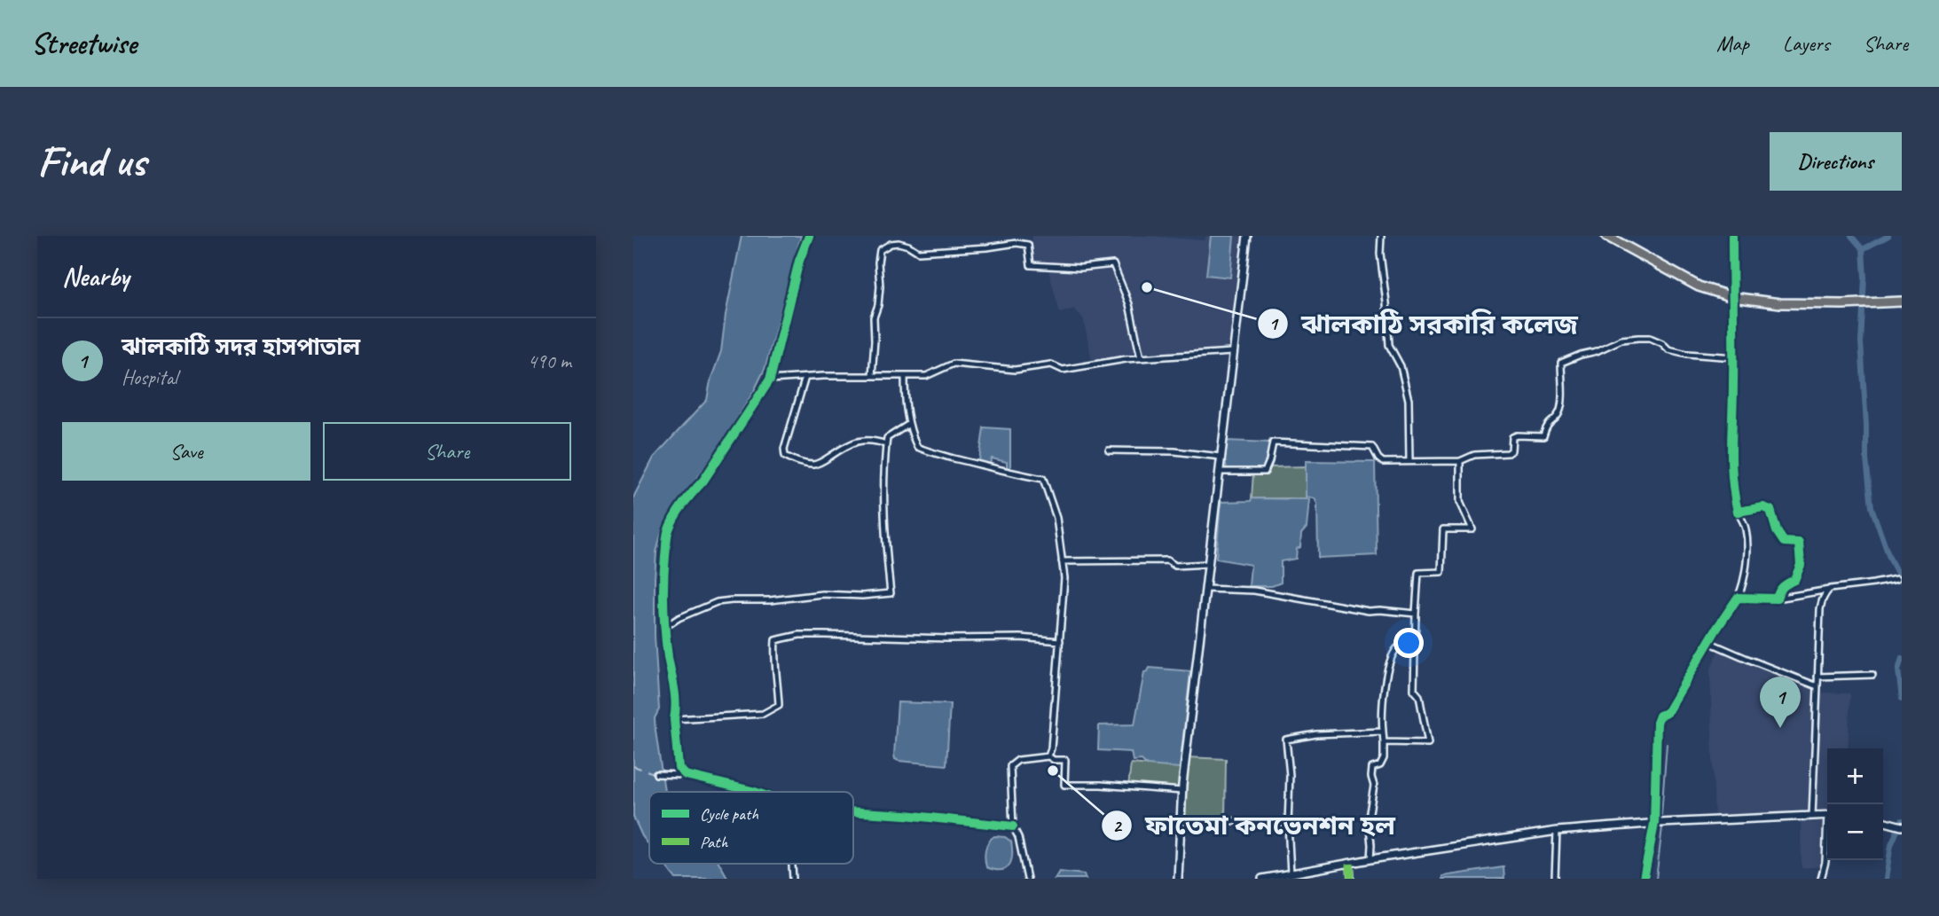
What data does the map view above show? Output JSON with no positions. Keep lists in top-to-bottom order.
{
  "places": ["ঝালকাঠি সরকারি কলেজ", "ফাতেমা কনভেনশন হল"],
  "legend": ["Cycle path", "Path"],
  "page": {
    "header": "Streetwise",
    "nav": ["Map", "Layers", "Share"],
    "buttons": [
      "Directions",
      ["Save", "Share"]
    ],
    "title": "Find us",
    "heading": "Nearby",
    "list": [
      {
        "mark": "1",
        "name": "ঝালকাঠি সদর হাসপাতাল",
        "note": "Hospital",
        "value": "490 m"
      }
    ],
    "pins": "1",
    "map_buttons": ["+", "−"]
  }
}
